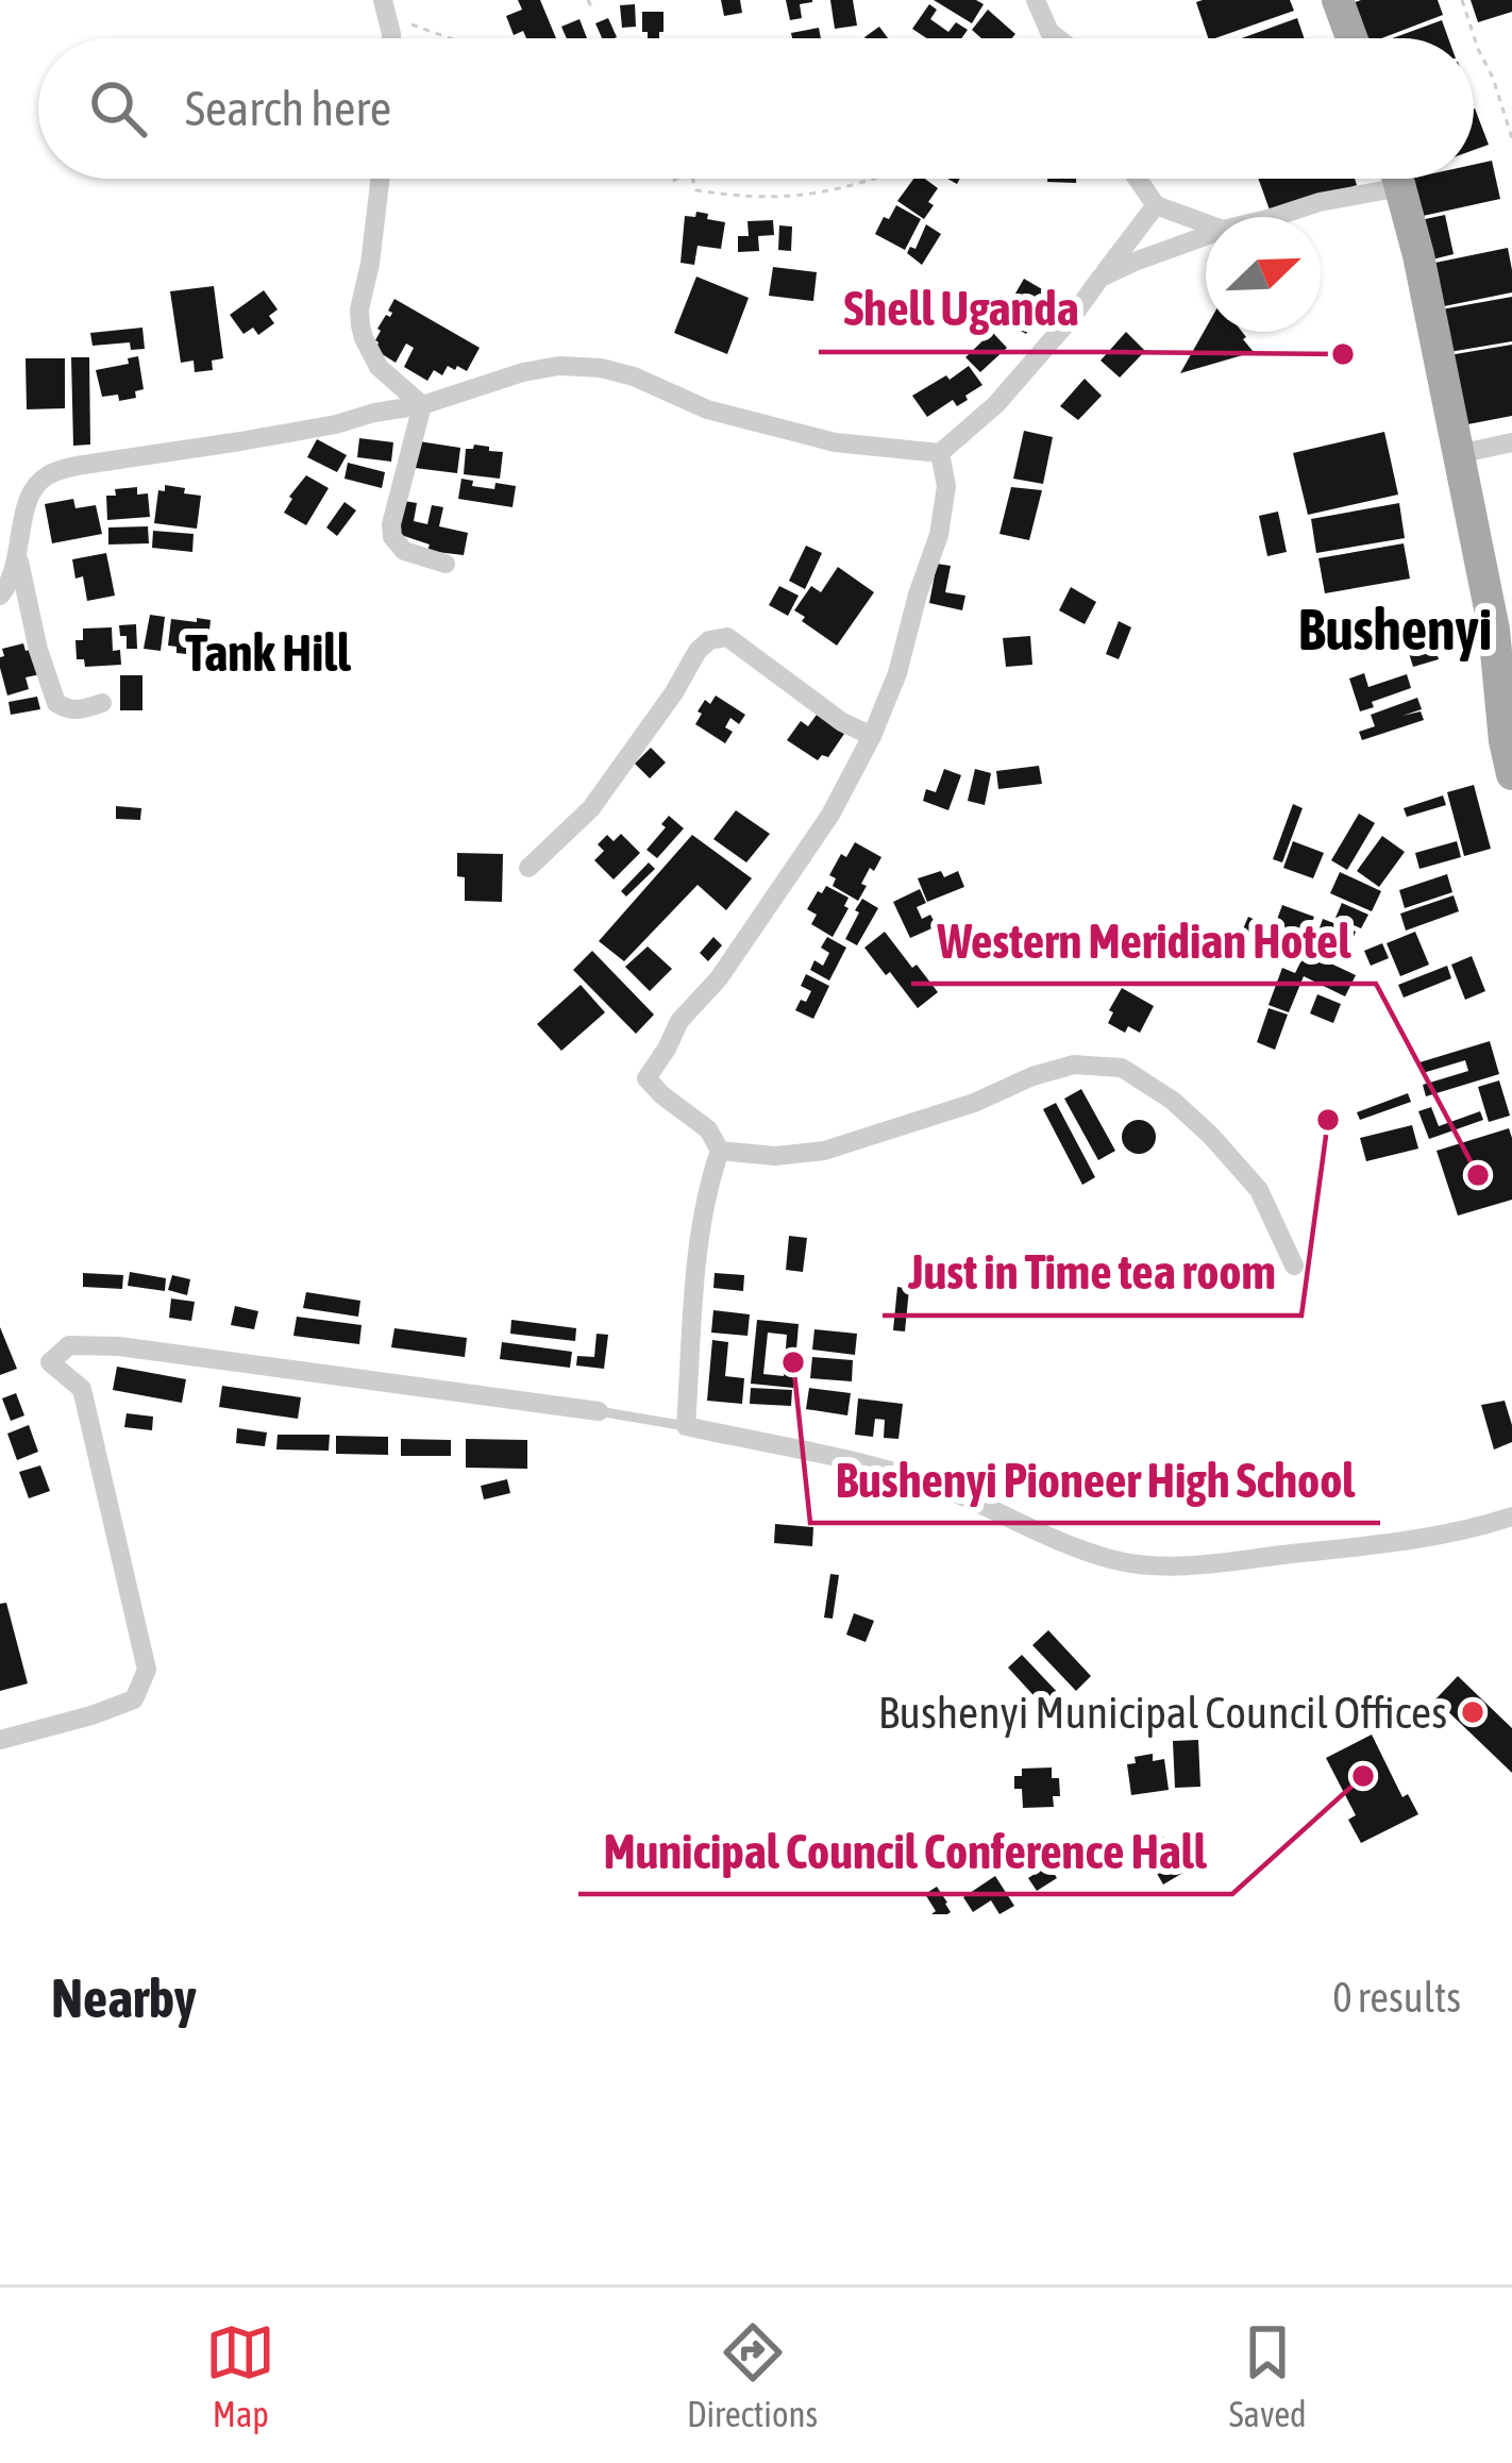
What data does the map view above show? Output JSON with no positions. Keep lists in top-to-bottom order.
{
  "districts": ["Bushenyi", "Tank Hill"],
  "places": [
    "Shell Uganda",
    "Just in Time tea room",
    "Western Meridian Hotel",
    "Bushenyi Pioneer High School",
    "Bushenyi Municipal Council Offices",
    "Municipal Council Conference Hall"
  ],
  "north": "top right",
  "page": {
    "search": "Search here",
    "heading": ["Nearby", "0 results"],
    "nav": ["Map", "Directions", "Saved"]
  }
}
